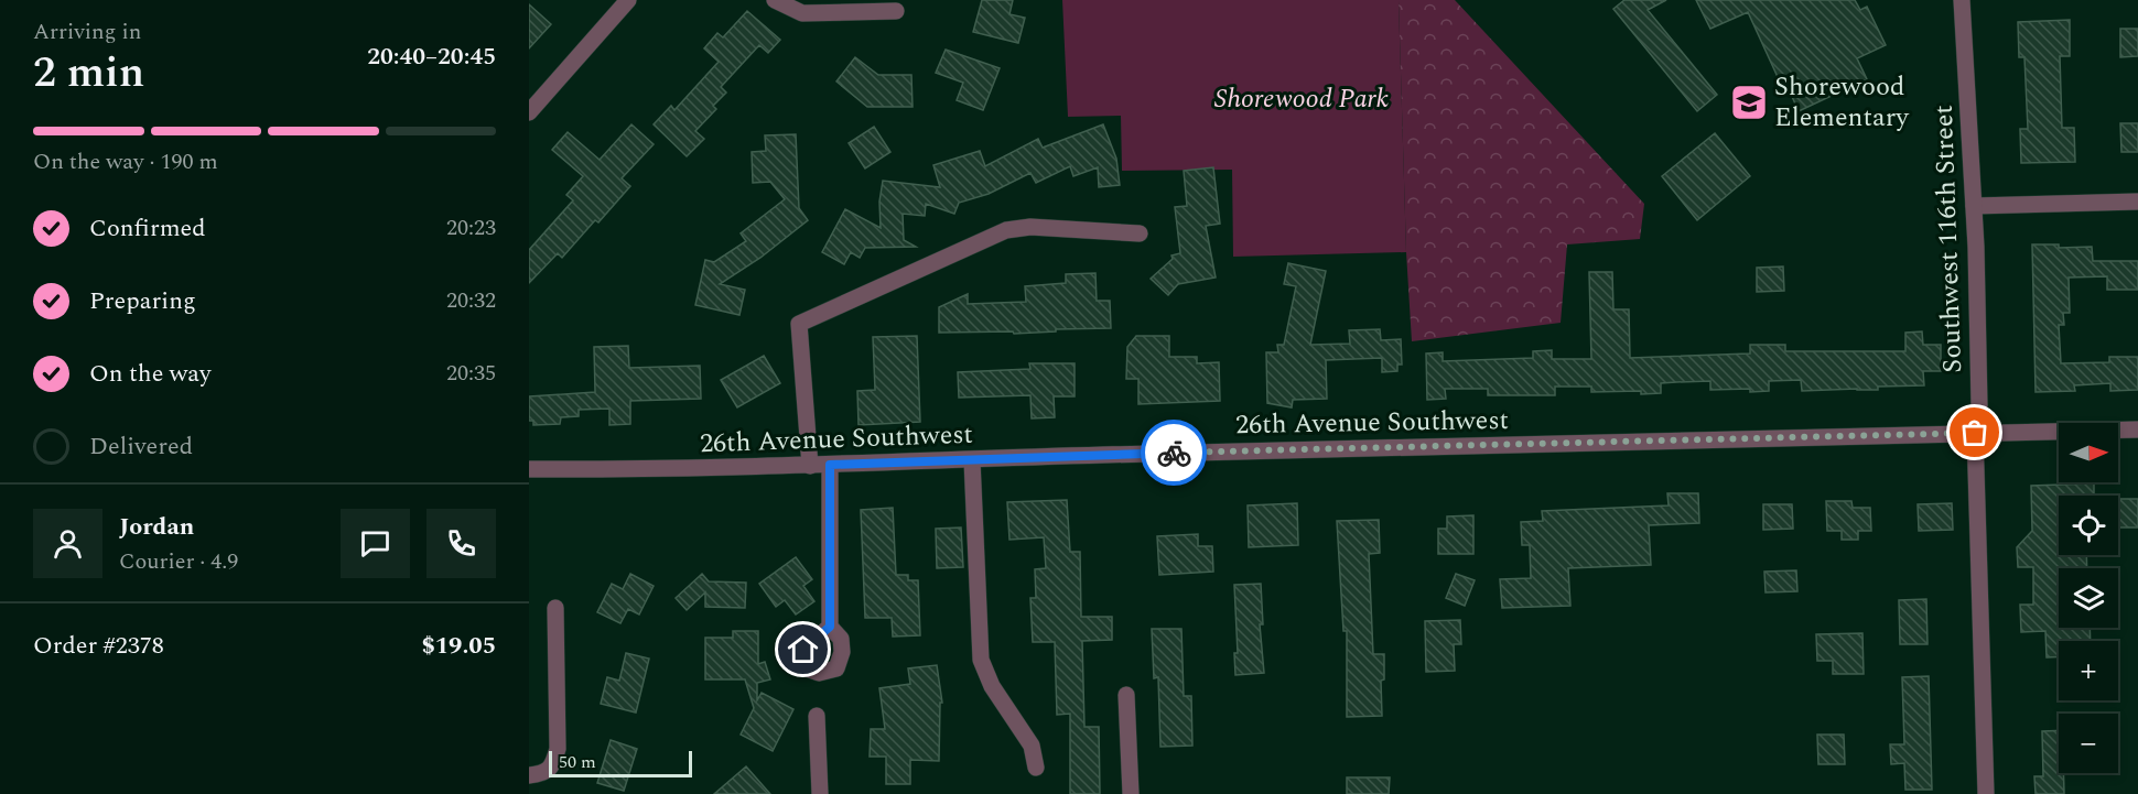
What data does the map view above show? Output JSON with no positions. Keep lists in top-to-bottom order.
{
  "streets": {
    "street": ["Southwest 116th Street", "26th Avenue Southwest"]
  },
  "crossings": [
    ["Southwest 116th Street", "26th Avenue Southwest"]
  ],
  "parks": ["Shorewood Park"],
  "places": {
    "school or university": ["Shorewood Elementary"]
  },
  "scale_bar": "50 m",
  "north": "right",
  "page": {
    "heading": ["2 min", "Arriving in", "20:40–20:45"],
    "panel": [
      "Jordan",
      "Courier · 4.9",
      "Order #2378",
      "$19.05"
    ],
    "bar": "On the way · 190 m",
    "list": [
      ["Confirmed", "20:23"],
      ["Preparing", "20:32"],
      ["On the way", "20:35"],
      "Delivered"
    ],
    "map_buttons": ["+", "−"],
    "scale": "50 m"
  }
}
